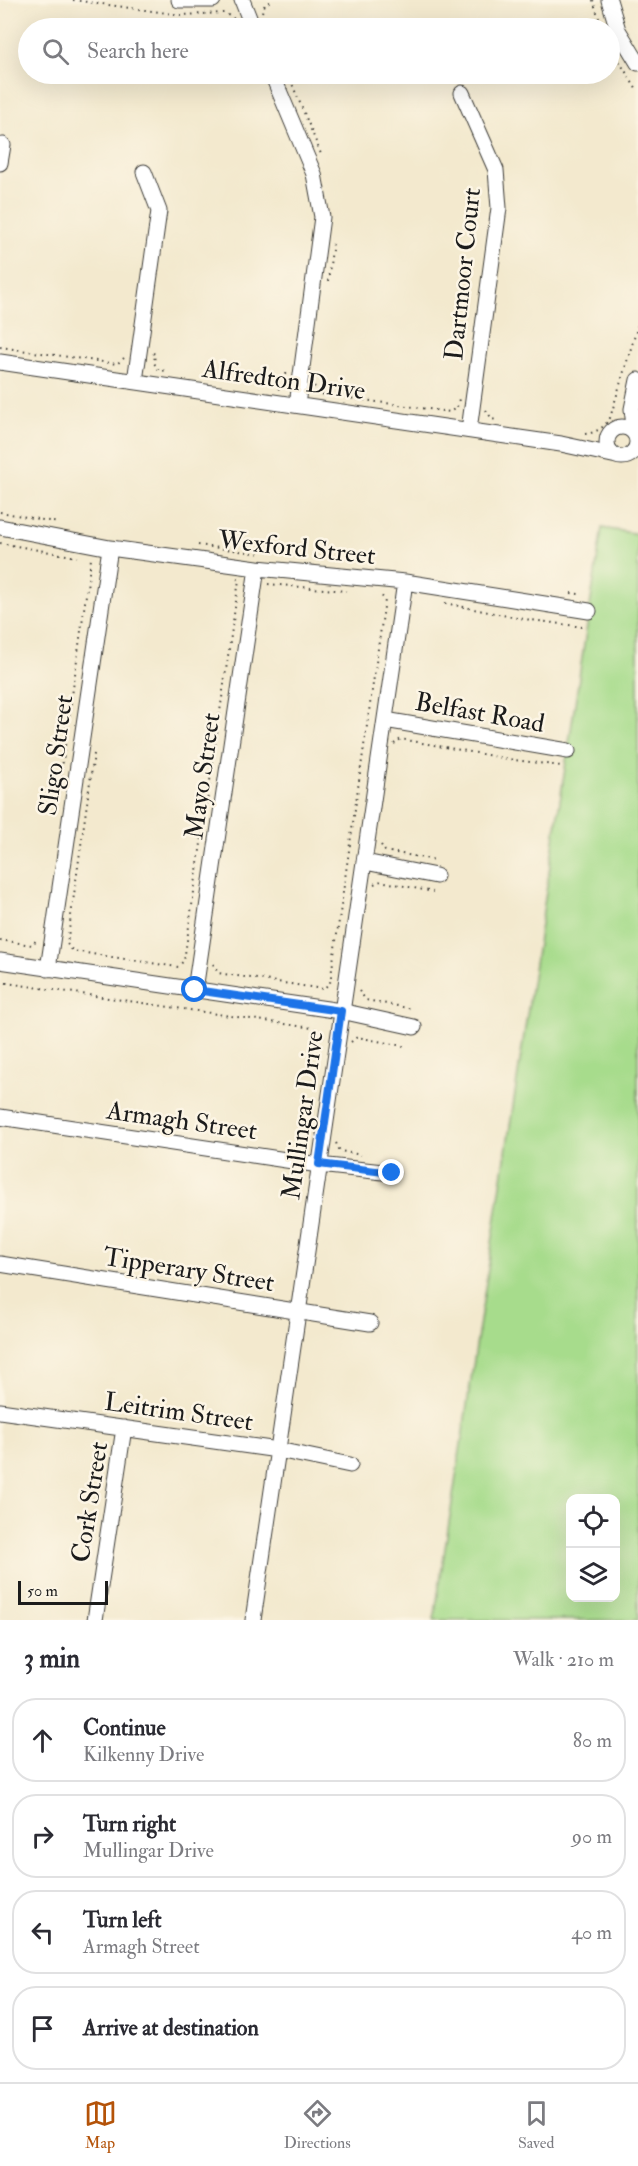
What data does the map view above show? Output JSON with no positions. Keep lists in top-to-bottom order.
{
  "streets": {
    "street": [
      "Dartmoor Court",
      "Alfredton Drive",
      "Wexford Street",
      "Belfast Road",
      "Sligo Street",
      "Mayo Street",
      "Mullingar Drive",
      "Armagh Street",
      "Tipperary Street",
      "Leitrim Street",
      "Cork Street"
    ]
  },
  "crossings": [
    ["Dartmoor Court", "Alfredton Drive"],
    ["Wexford Street", "Sligo Street"],
    ["Wexford Street", "Mayo Street"],
    ["Wexford Street", "Mullingar Drive"],
    ["Belfast Road", "Mullingar Drive"],
    ["Mullingar Drive", "Armagh Street"],
    ["Mullingar Drive", "Tipperary Street"],
    ["Mullingar Drive", "Leitrim Street"],
    ["Leitrim Street", "Cork Street"]
  ],
  "scale_bar": "50 m",
  "page": {
    "search": "Search here",
    "scale": "50 m",
    "heading": ["3 min", "Walk · 210 m"],
    "list": [
      ["Continue", "Kilkenny Drive", "80 m"],
      ["Turn right", "Mullingar Drive", "90 m"],
      ["Turn left", "Armagh Street", "40 m"],
      "Arrive at destination"
    ],
    "nav": ["Map", "Directions", "Saved"]
  }
}
